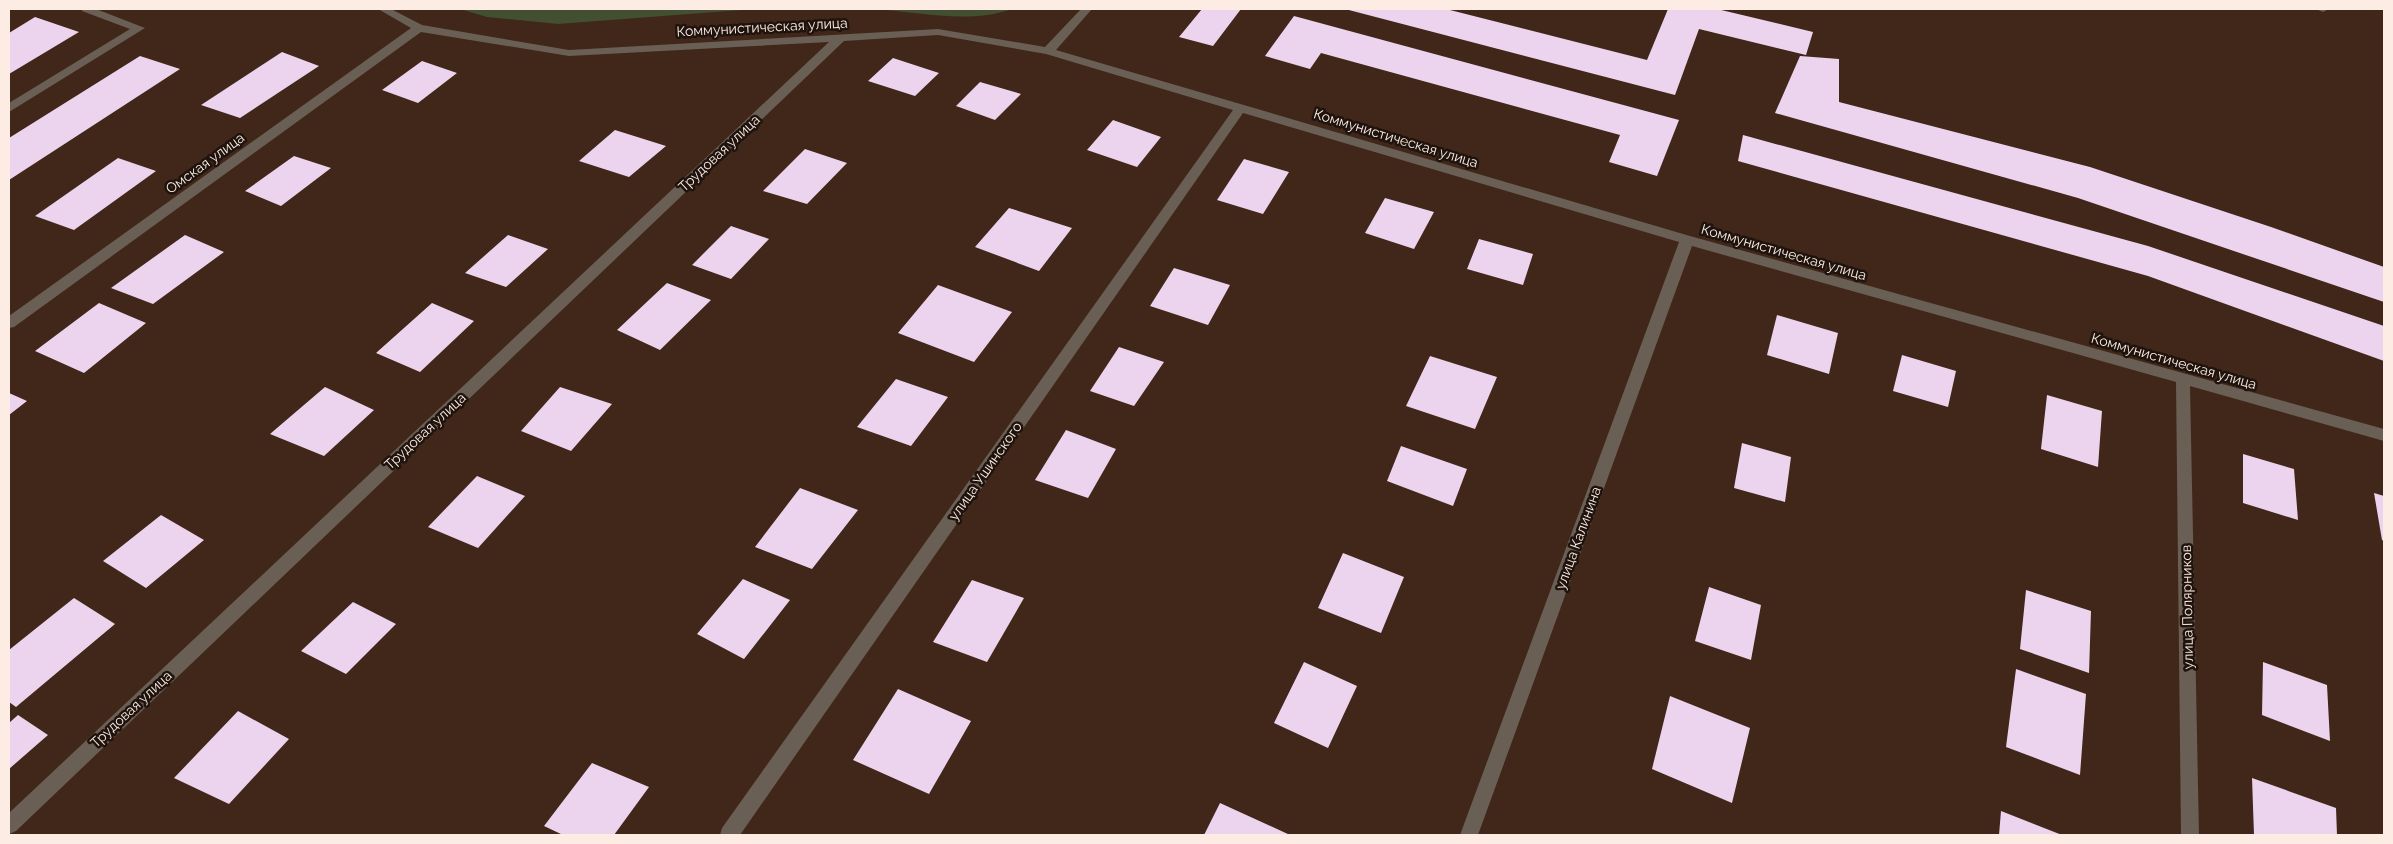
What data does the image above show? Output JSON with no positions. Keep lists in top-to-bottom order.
{
  "streets": {
    "street": [
      "Коммунистическая улица",
      "Трудовая улица",
      "Омская улица",
      "улица Ушинского",
      "улица Калинина",
      "улица Полярников"
    ]
  },
  "crossings": [
    ["Коммунистическая улица", "Трудовая улица"],
    ["Коммунистическая улица", "Омская улица"],
    ["Коммунистическая улица", "улица Ушинского"],
    ["Коммунистическая улица", "улица Калинина"],
    ["Коммунистическая улица", "улица Полярников"]
  ]
}
